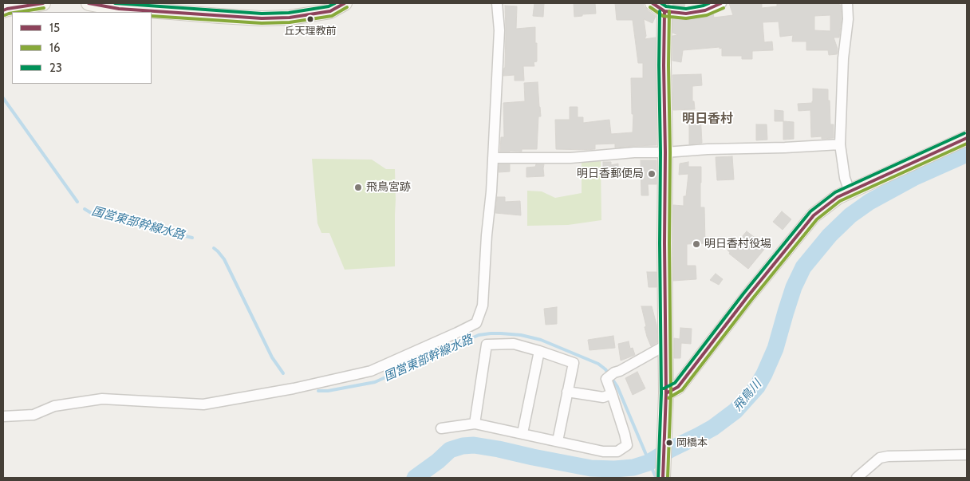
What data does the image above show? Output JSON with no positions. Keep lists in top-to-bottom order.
{
  "districts": ["明日香村"],
  "water": ["国営東部幹線水路", "飛鳥川"],
  "places": [
    "丘天理教前",
    "明日香郵便局",
    "飛鳥宮跡",
    "明日香村役場",
    "岡橋本"
  ],
  "lines": ["transit line 15", "transit line 23", "transit line 16"],
  "legend": ["15", "16", "23"]
}
